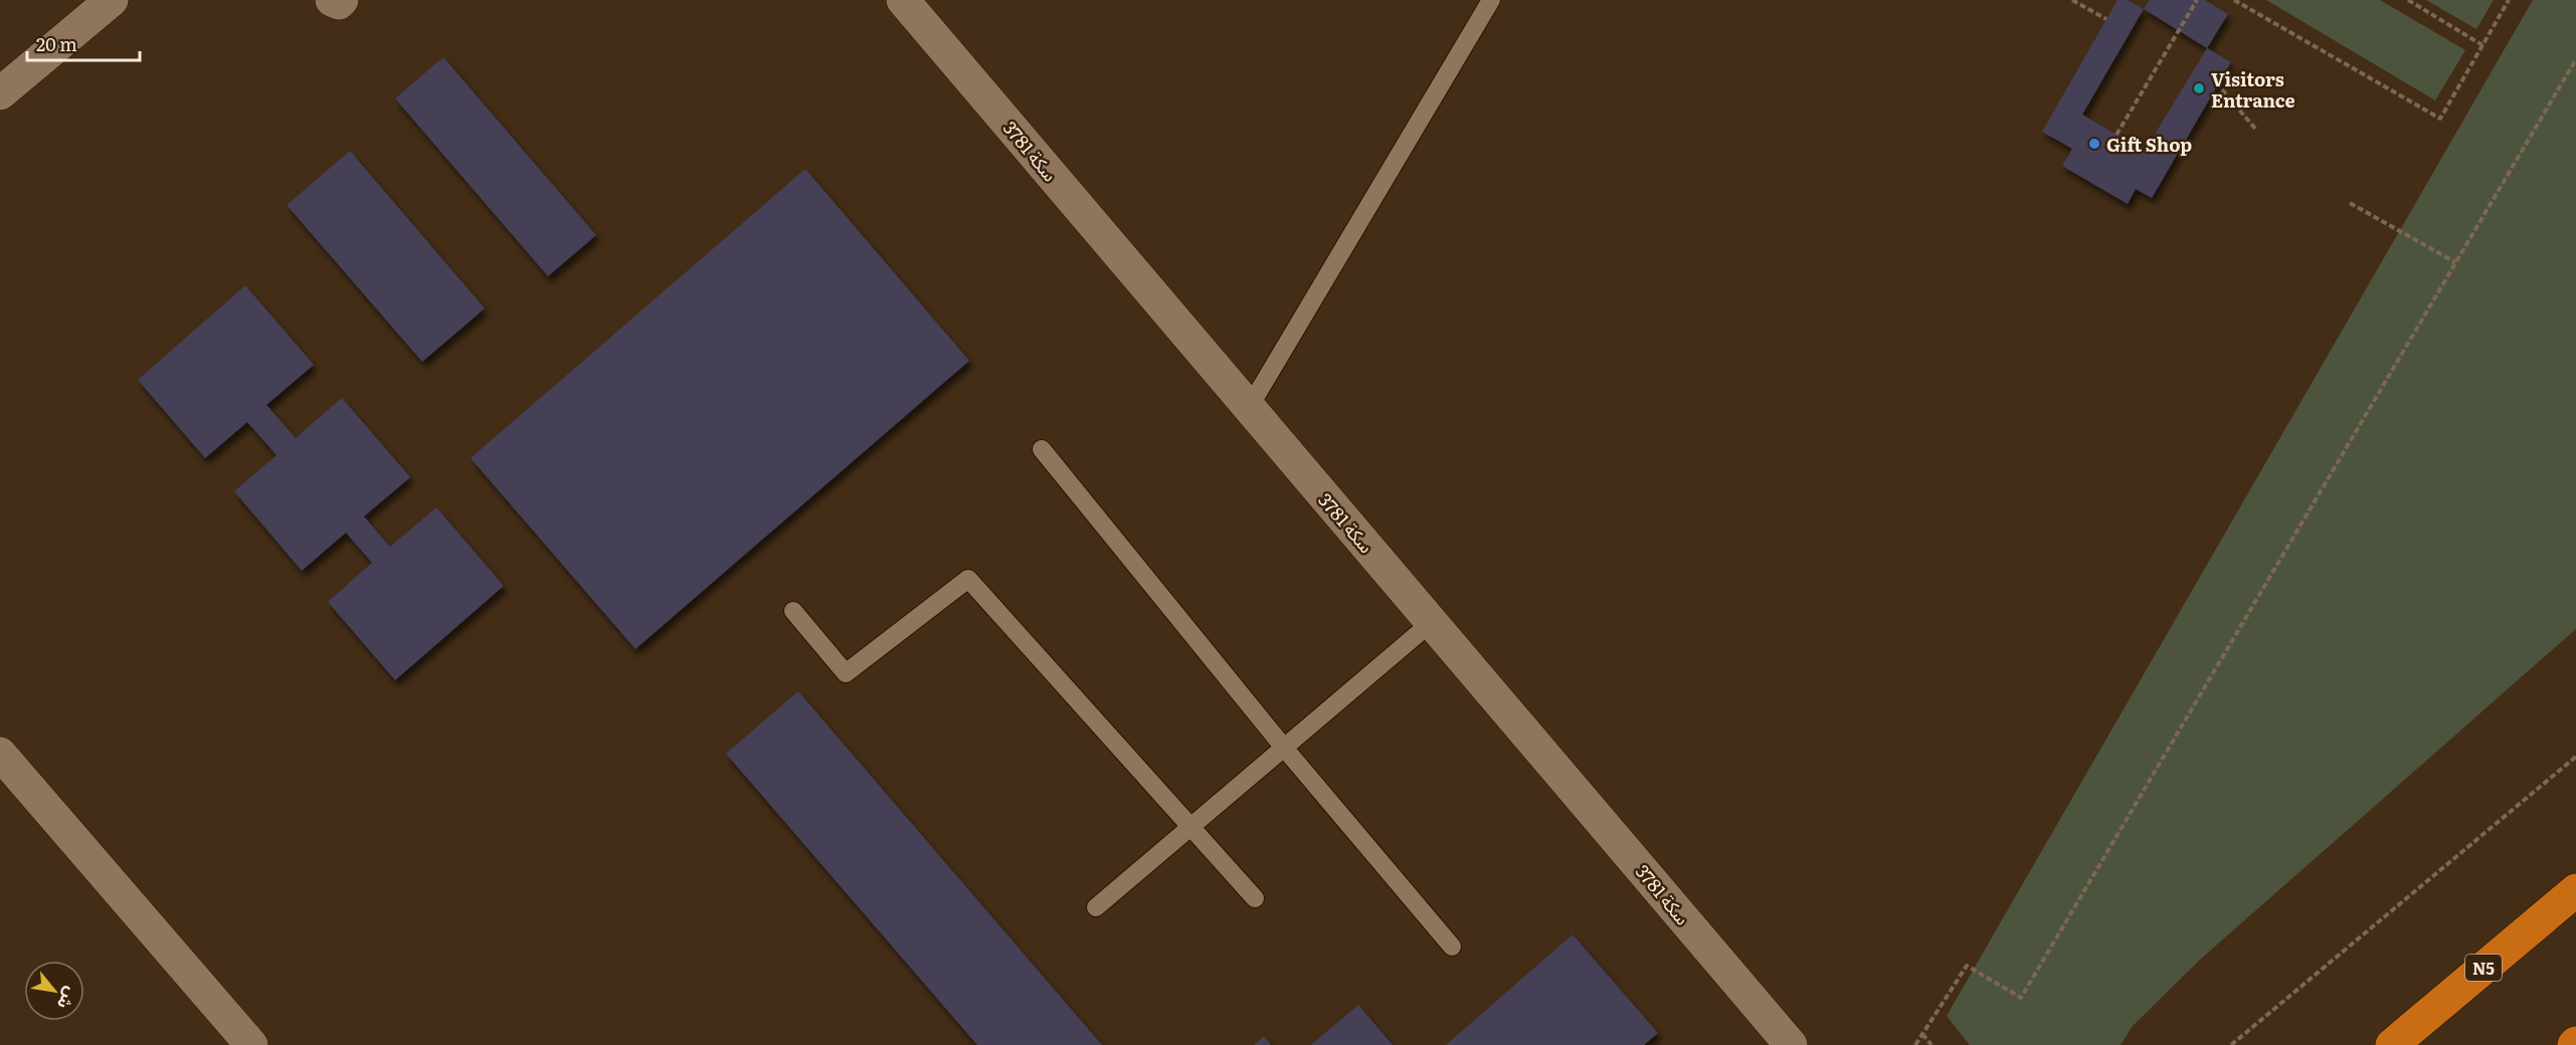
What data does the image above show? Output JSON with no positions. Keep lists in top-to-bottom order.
{
  "streets": {
    "highway": ["N5"],
    "street": ["سكة 3781"]
  },
  "places": ["Visitors Entrance", "Gift Shop"],
  "scale_bar": "20 m",
  "north": "bottom right"
}
